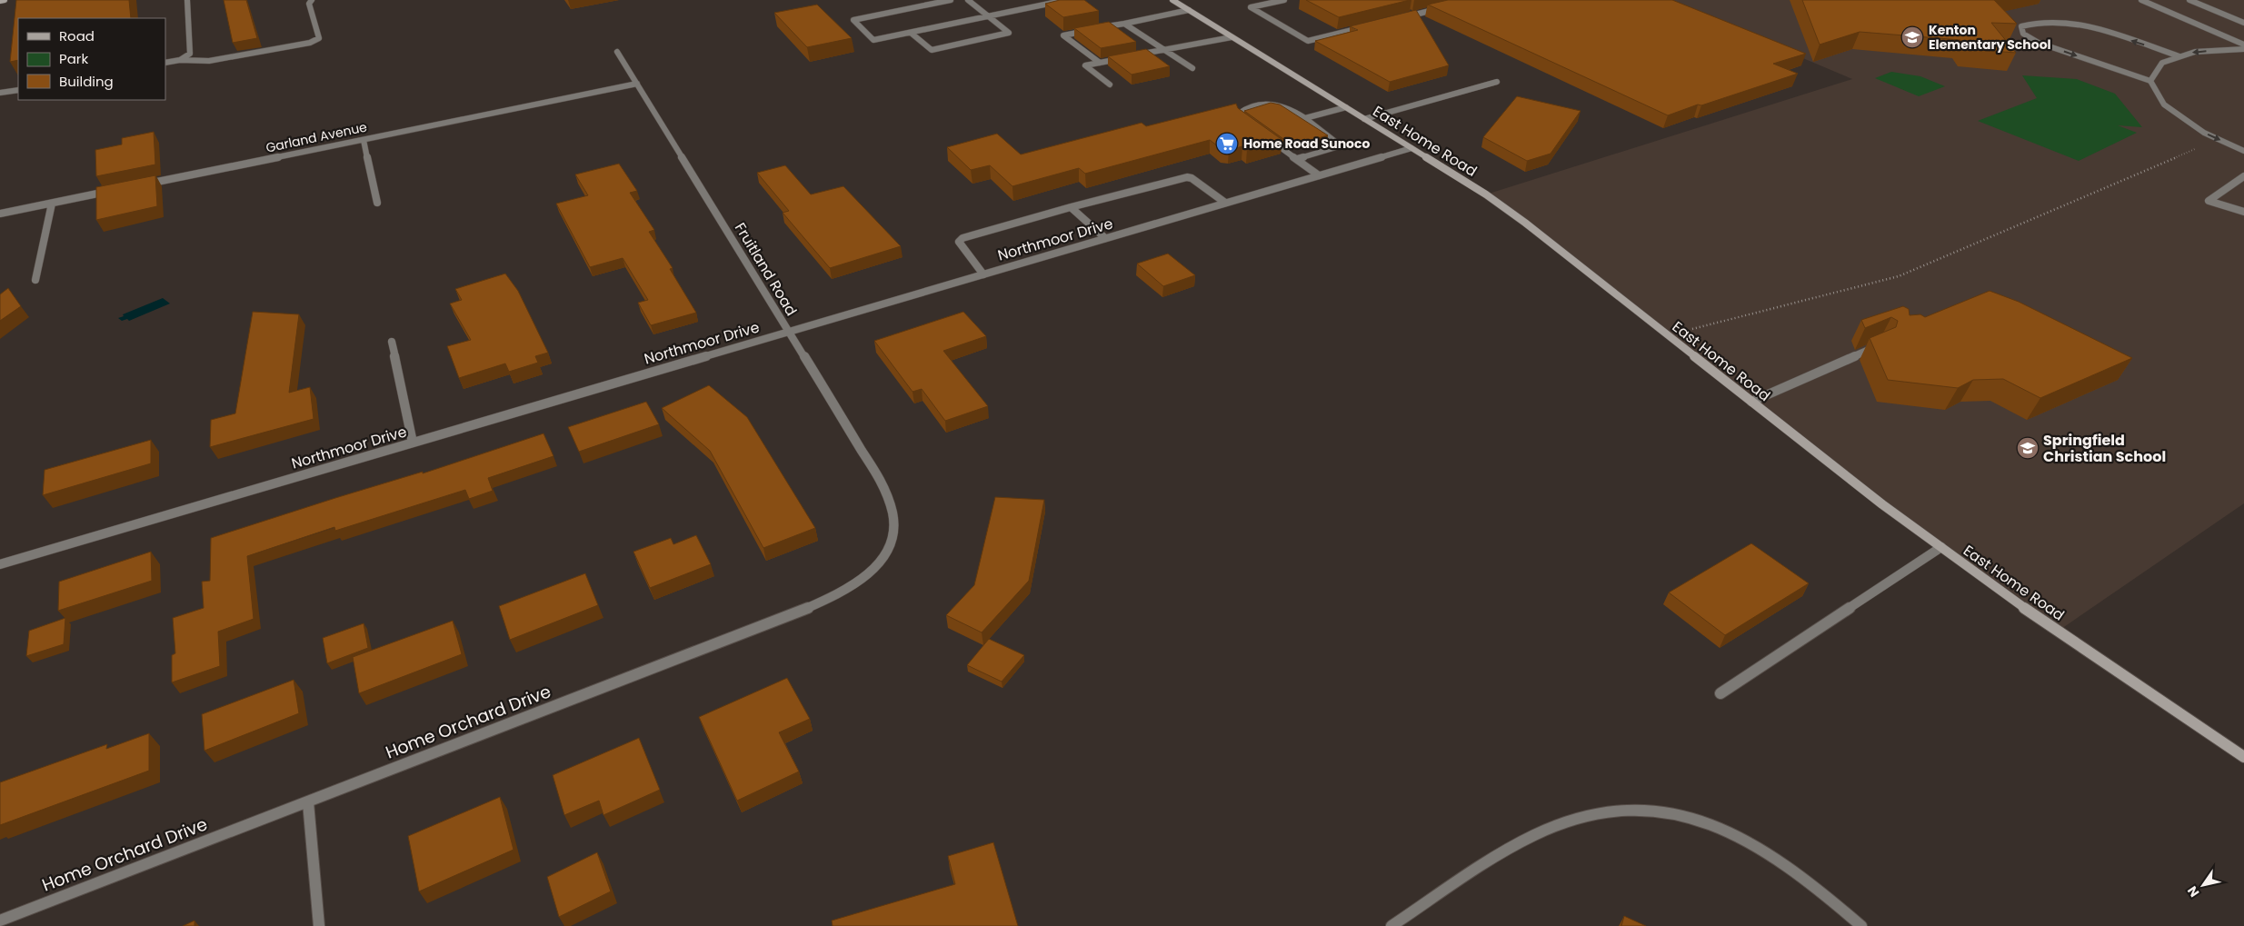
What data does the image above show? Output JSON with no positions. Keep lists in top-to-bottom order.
{
  "streets": {
    "street": [
      "Garland Avenue",
      "East Home Road",
      "Northmoor Drive",
      "Fruitland Road",
      "Home Orchard Drive"
    ]
  },
  "crossings": [
    ["Garland Avenue", "Fruitland Road"],
    ["East Home Road", "Northmoor Drive"],
    ["Northmoor Drive", "Fruitland Road"],
    ["Fruitland Road", "Home Orchard Drive"]
  ],
  "places": {
    "school or university": ["Kenton Elementary School", "Springfield Christian School"],
    "supermarket": ["Home Road Sunoco"]
  },
  "legend": ["Road", "Park", "Building"],
  "north": "bottom left"
}
